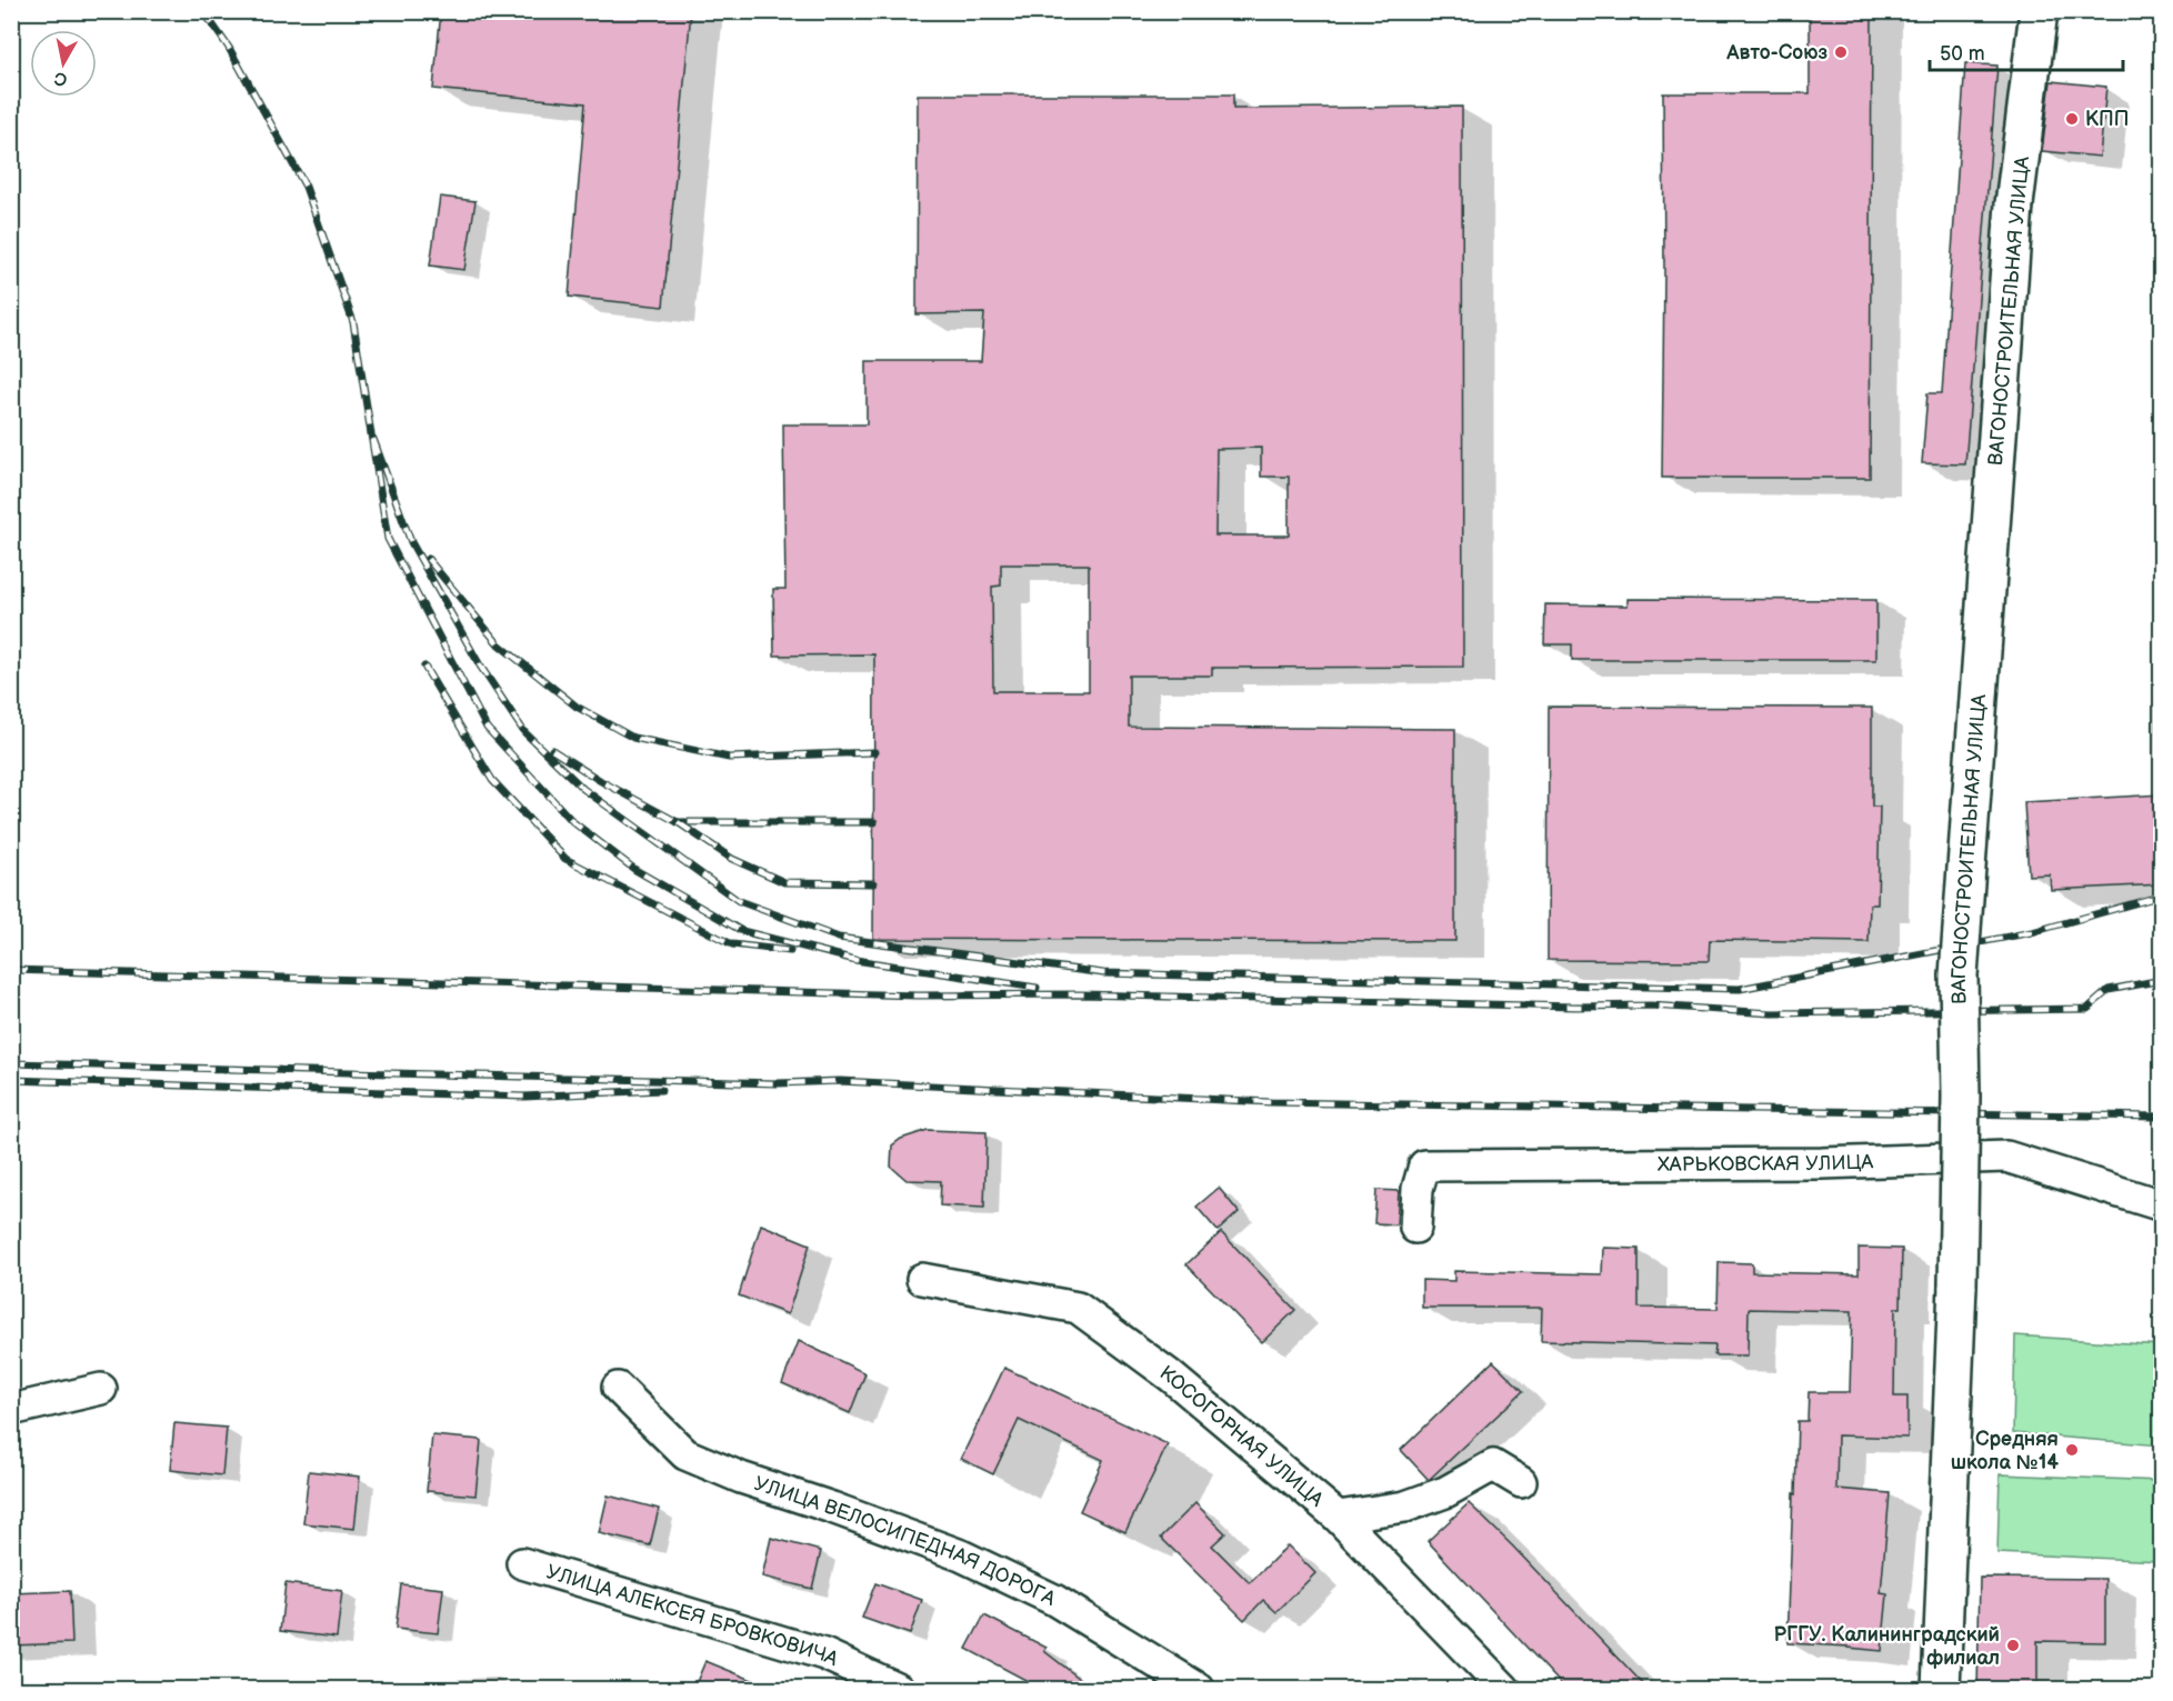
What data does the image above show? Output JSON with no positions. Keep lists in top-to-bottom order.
{
  "streets": {
    "main road": ["ВАГОНОСТРОИТЕЛЬНАЯ УЛИЦА"],
    "street": [
      "ХАРЬКОВСКАЯ УЛИЦА",
      "КОСОГОРНАЯ УЛИЦА",
      "УЛИЦА ВЕЛОСИПЕДНАЯ ДОРОГА",
      "УЛИЦА АЛЕКСЕЯ БРОВКОВИЧА"
    ]
  },
  "places": [
    "Авто-Союз",
    "КПП",
    "Средняя школа №14",
    "РГГУ. Калининградский филиал"
  ],
  "scale_bar": "50 m",
  "north": "bottom"
}
